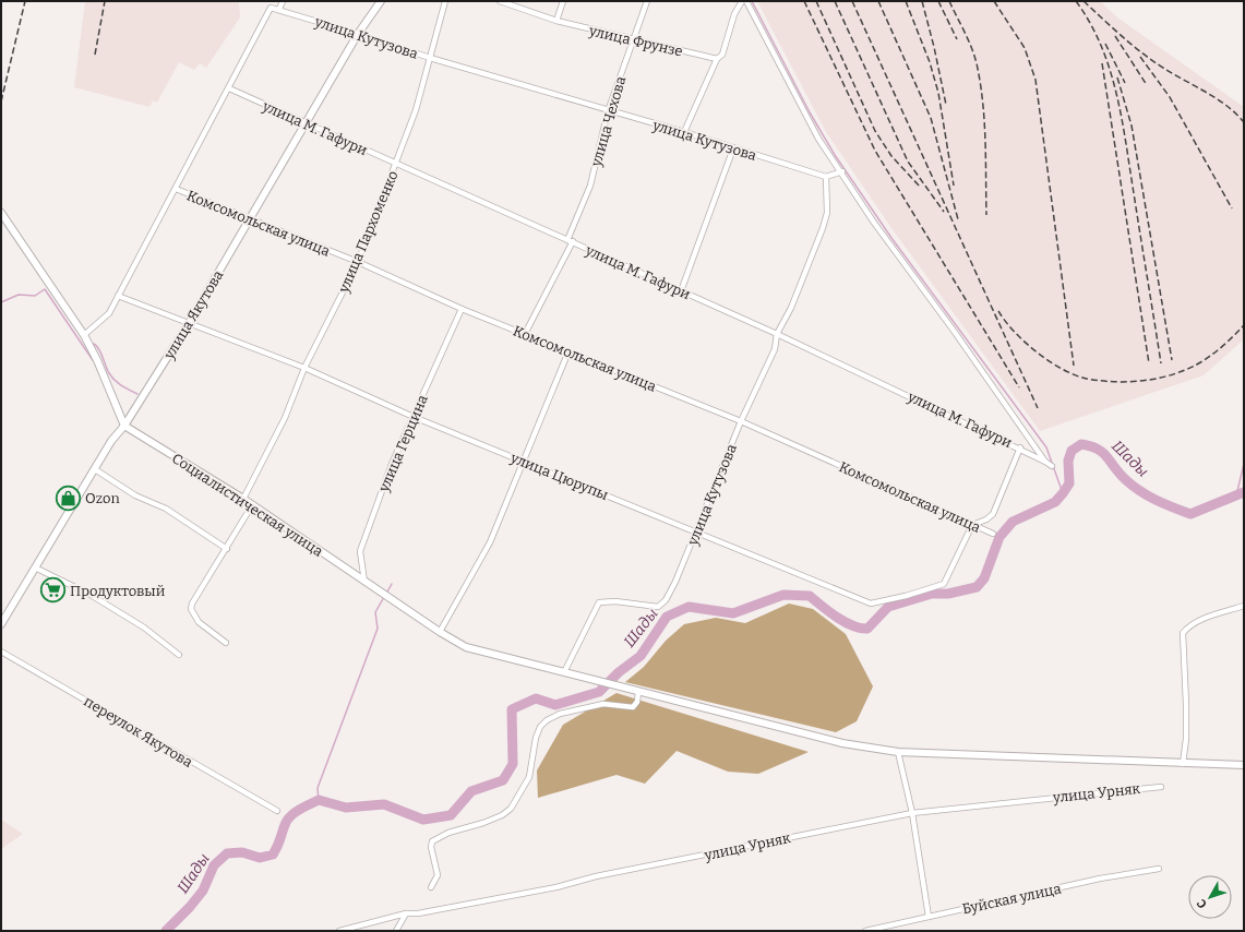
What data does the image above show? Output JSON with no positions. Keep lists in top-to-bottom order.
{
  "streets": {
    "street": [
      "улица Кутузова",
      "улица Фрунзе",
      "улица Чехова",
      "улица М. Гафури",
      "Комсомольская улица",
      "улица Пархоменко",
      "улица Якутова",
      "улица Герцина",
      "улица Цюрупы",
      "Социалистическая улица",
      "переулок Якутова",
      "улица Урняк",
      "Буйская улица"
    ]
  },
  "crossings": [
    ["улица Кутузова", "улица Чехова"],
    ["улица Кутузова", "улица М. Гафури"],
    ["улица Кутузова", "Комсомольская улица"],
    ["улица Кутузова", "улица Пархоменко"],
    ["улица Кутузова", "улица Якутова"],
    ["улица Кутузова", "улица Цюрупы"],
    ["улица Кутузова", "Социалистическая улица"],
    ["улица Фрунзе", "улица Чехова"],
    ["улица Чехова", "улица М. Гафури"],
    ["улица Чехова", "Комсомольская улица"],
    ["улица М. Гафури", "улица Пархоменко"],
    ["улица М. Гафури", "улица Якутова"],
    ["Комсомольская улица", "улица Пархоменко"],
    ["Комсомольская улица", "улица Якутова"],
    ["Комсомольская улица", "улица Герцина"],
    ["Комсомольская улица", "улица Цюрупы"],
    ["улица Пархоменко", "улица Цюрупы"],
    ["улица Пархоменко", "Социалистическая улица"],
    ["улица Якутова", "улица Цюрупы"],
    ["улица Якутова", "Социалистическая улица"],
    ["улица Герцина", "улица Цюрупы"],
    ["улица Герцина", "Социалистическая улица"]
  ],
  "water": ["Шады"],
  "places": {
    "shop": ["Ozon"],
    "supermarket": ["Продуктовый"]
  },
  "north": "bottom left"
}
